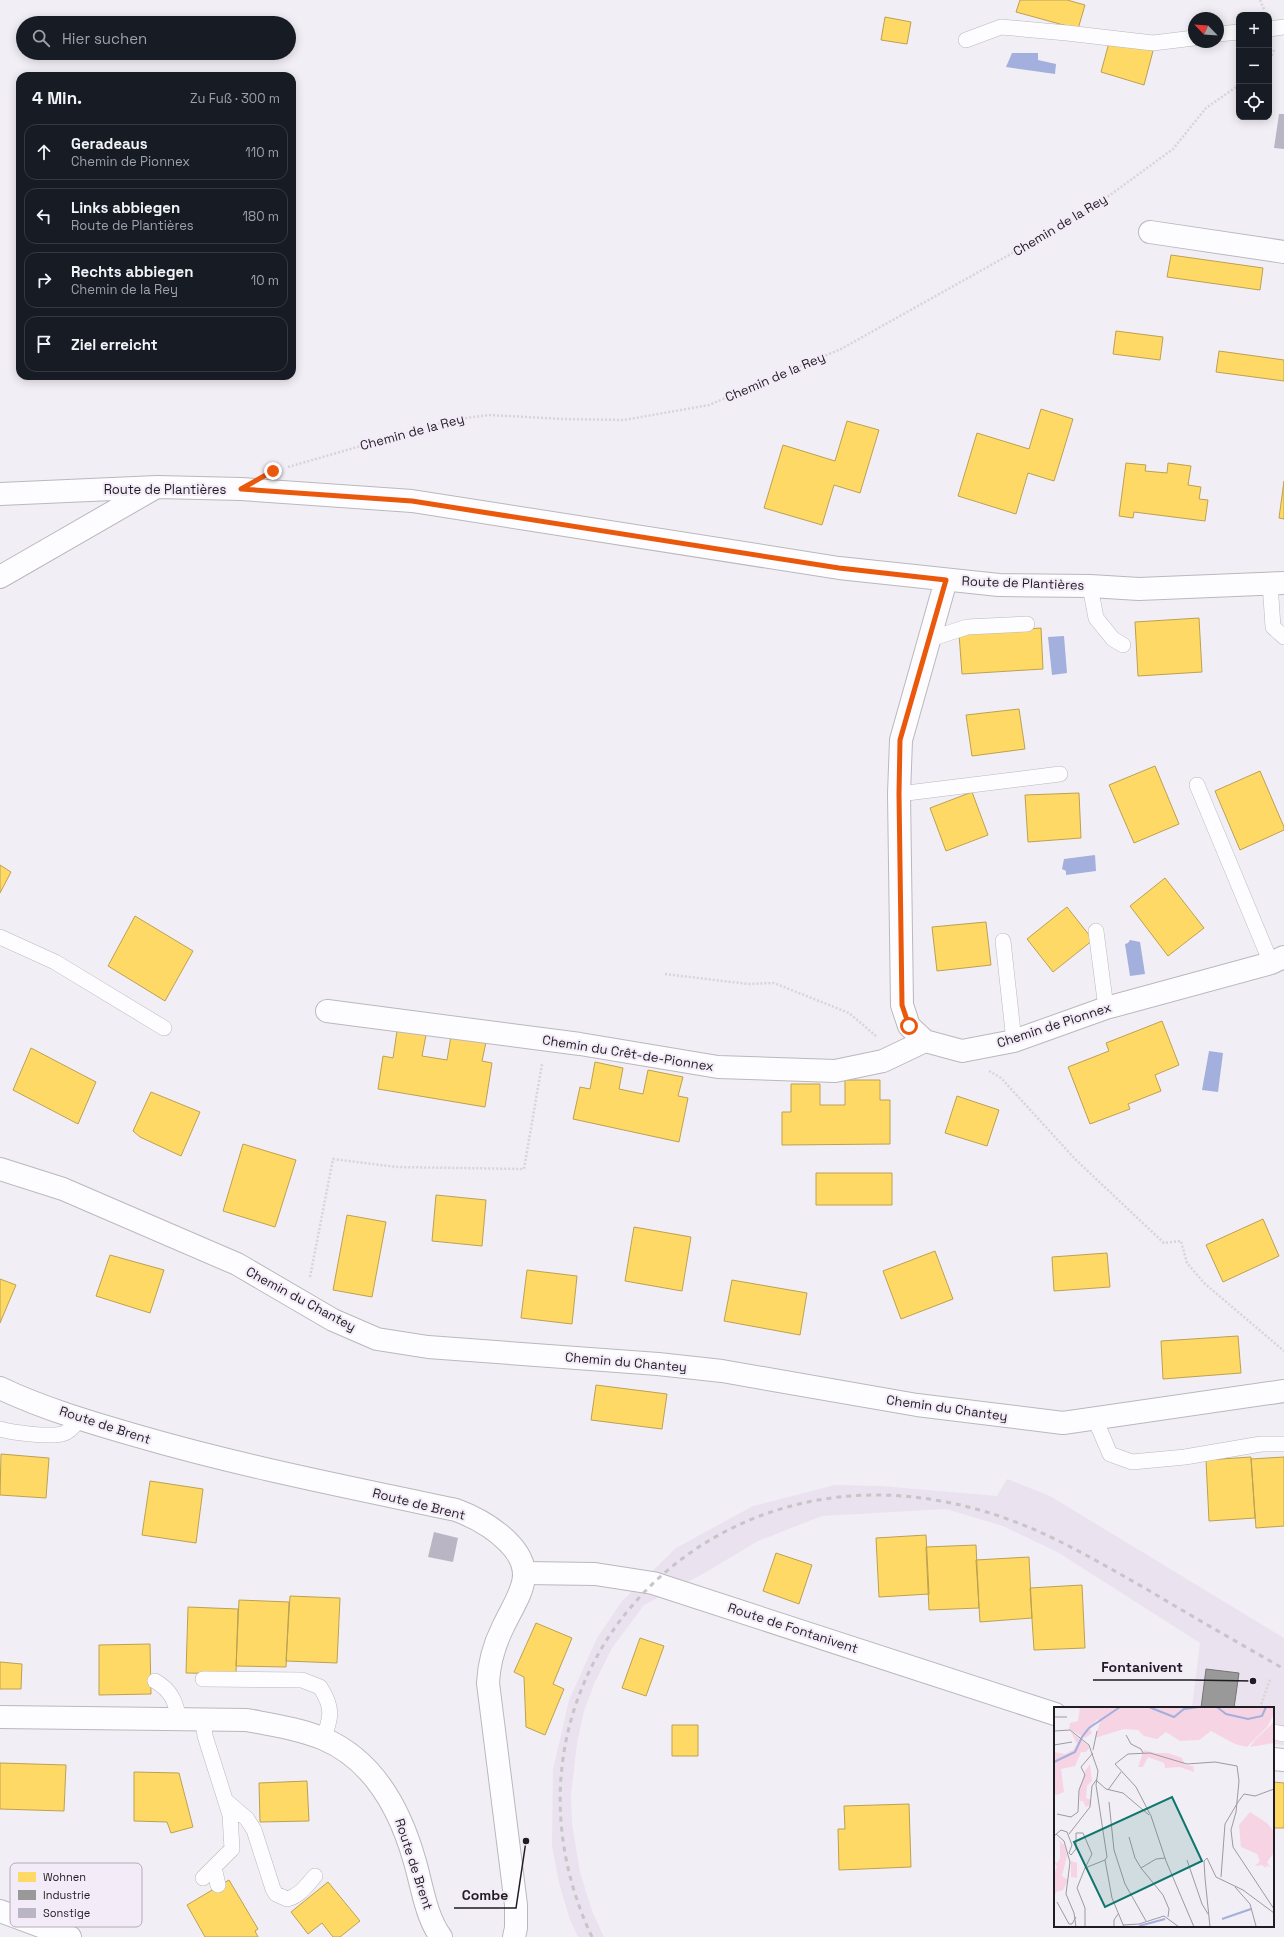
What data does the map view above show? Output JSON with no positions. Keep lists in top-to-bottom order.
{
  "streets": {
    "street": [
      "Route de Plantières",
      "Chemin de Pionnex",
      "Chemin du Crêt-de-Pionnex",
      "Chemin du Chantey",
      "Route de Brent",
      "Route de Fontanivent"
    ],
    "path": ["Chemin de la Rey"]
  },
  "crossings": [
    ["Chemin de Pionnex", "Chemin du Crêt-de-Pionnex"],
    ["Route de Brent", "Route de Fontanivent"]
  ],
  "places": ["Fontanivent", "Combe"],
  "legend": ["Wohnen", "Industrie", "Sonstige"],
  "north": "top left",
  "page": {
    "map_buttons": ["+", "−"],
    "search": "Hier suchen",
    "heading": ["4 Min.", "Zu Fuß · 300 m"],
    "list": [
      ["Geradeaus", "Chemin de Pionnex", "110 m"],
      ["Links abbiegen", "Route de Plantières", "180 m"],
      ["Rechts abbiegen", "Chemin de la Rey", "10 m"],
      "Ziel erreicht"
    ]
  }
}
